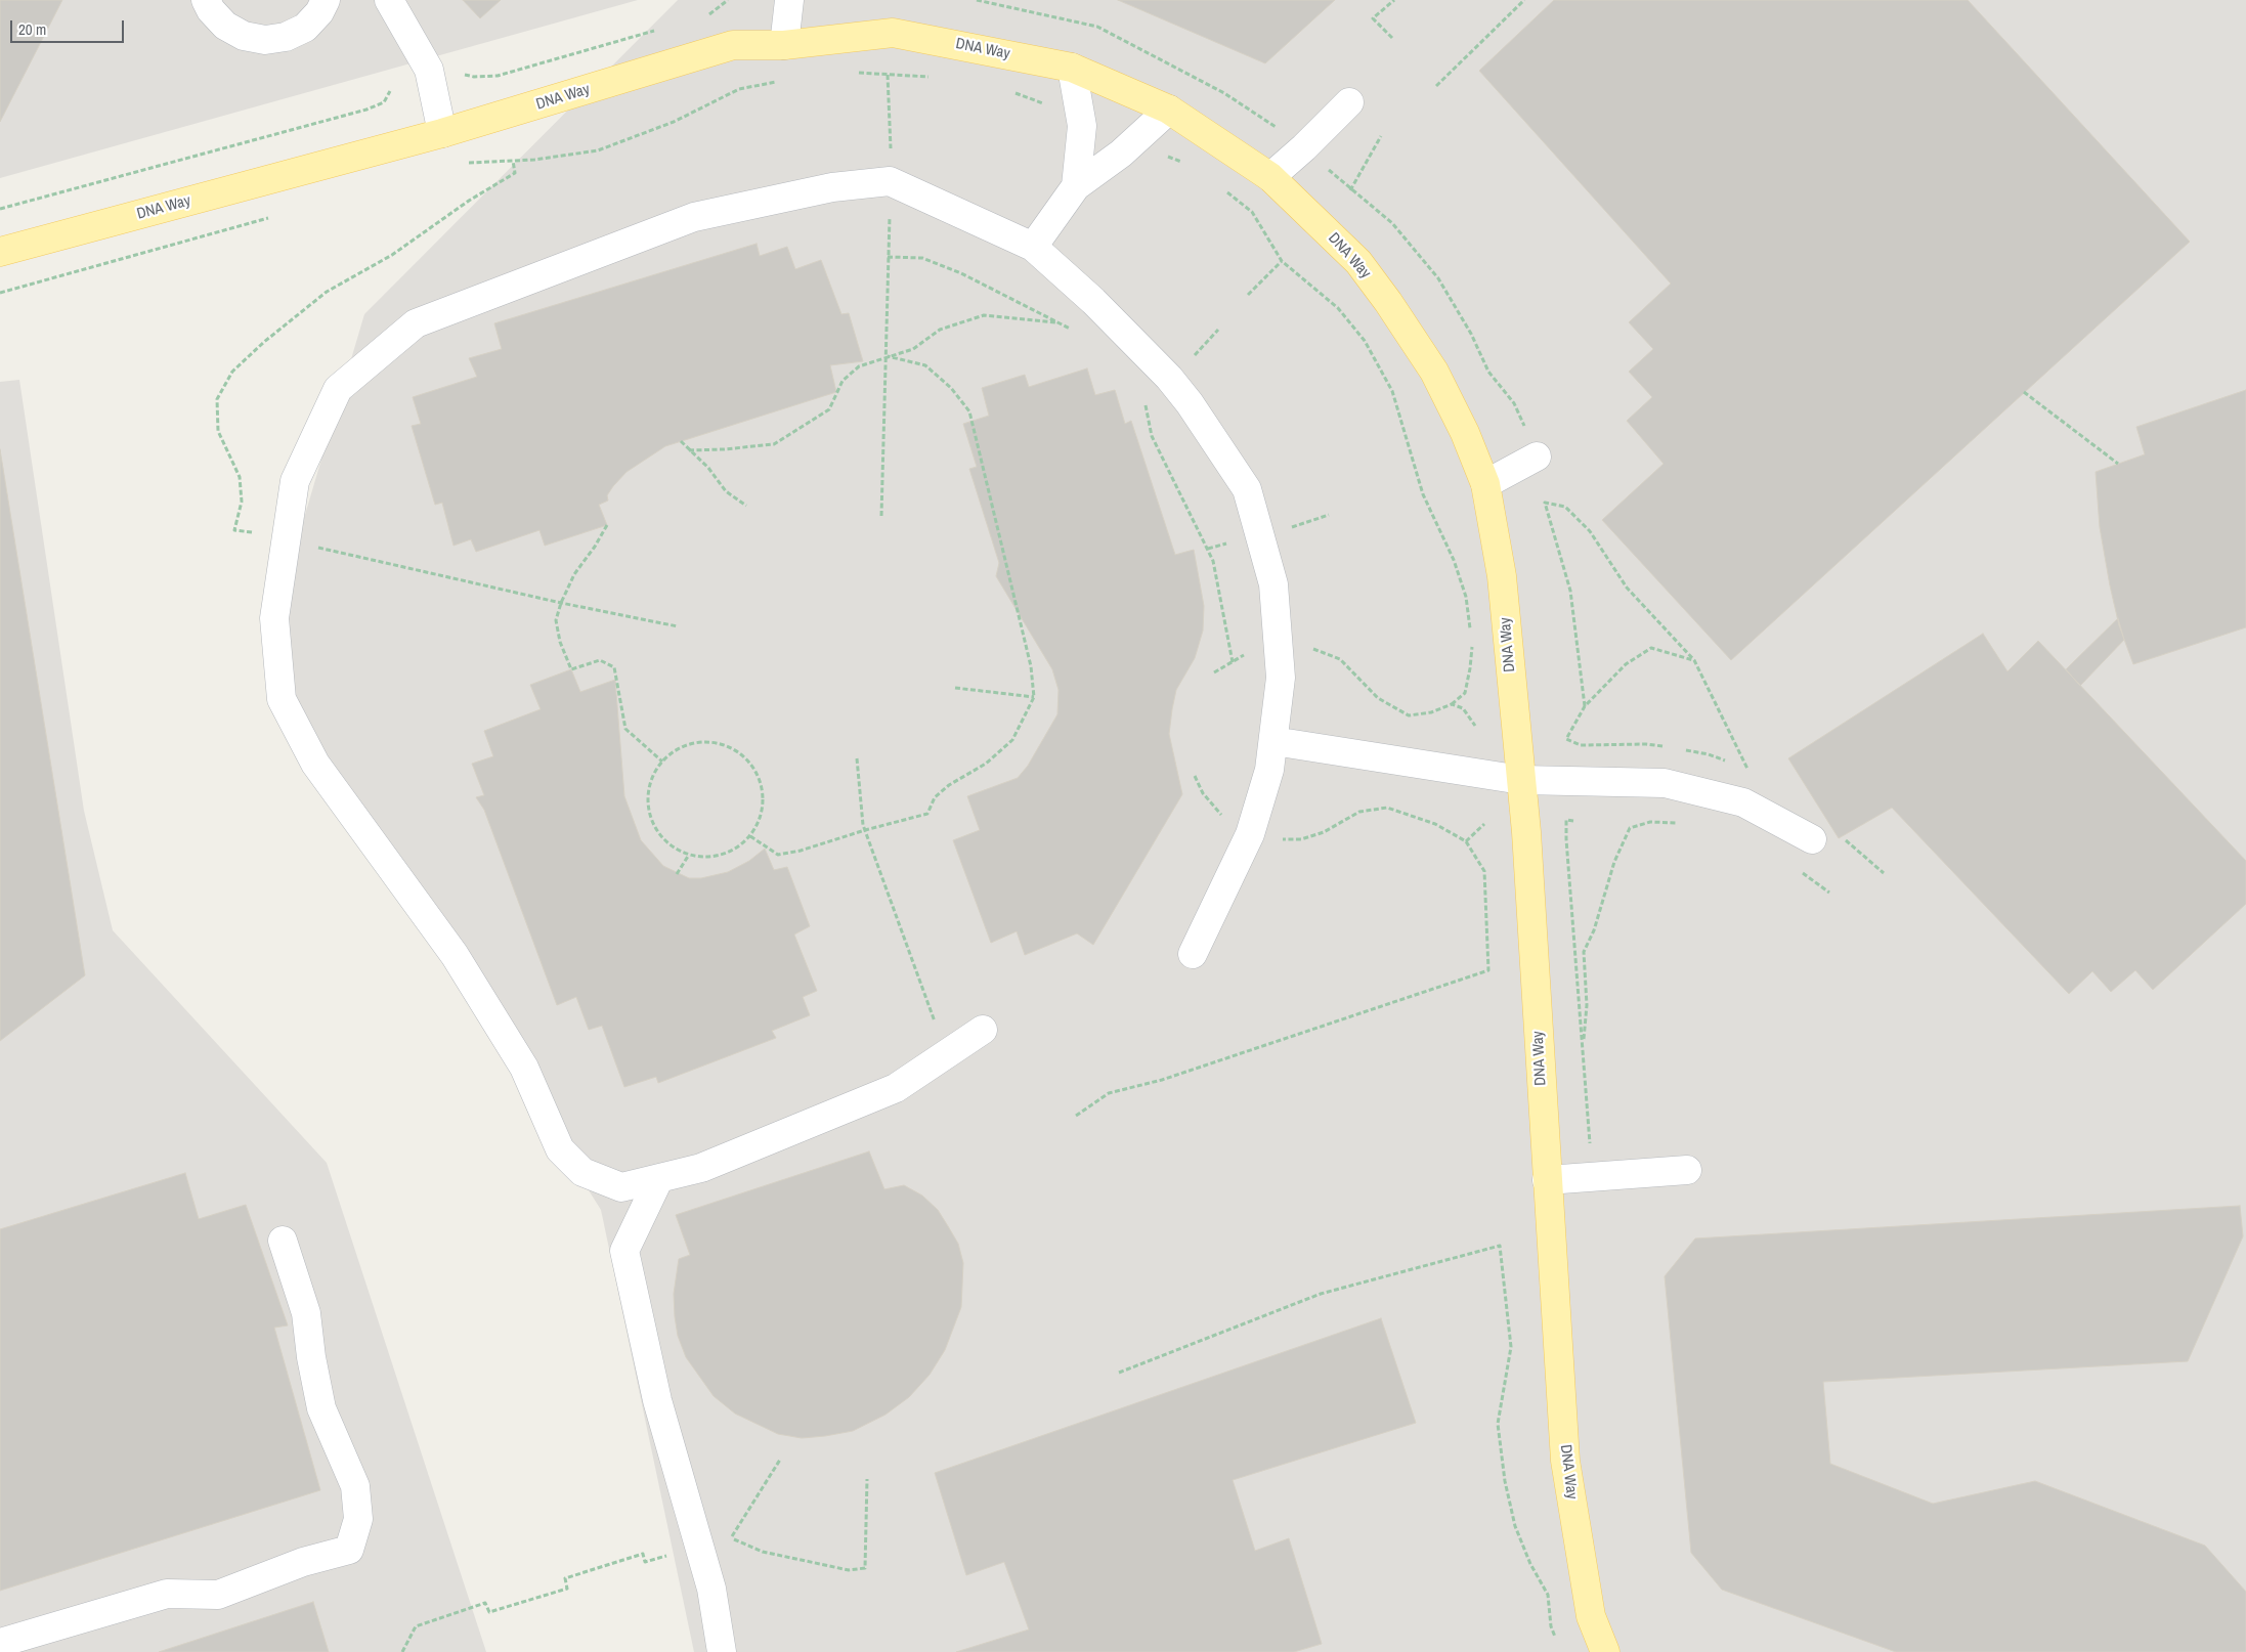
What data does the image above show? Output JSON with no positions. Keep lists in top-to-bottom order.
{
  "streets": {
    "main road": ["DNA Way"]
  },
  "scale_bar": "20 m"
}
